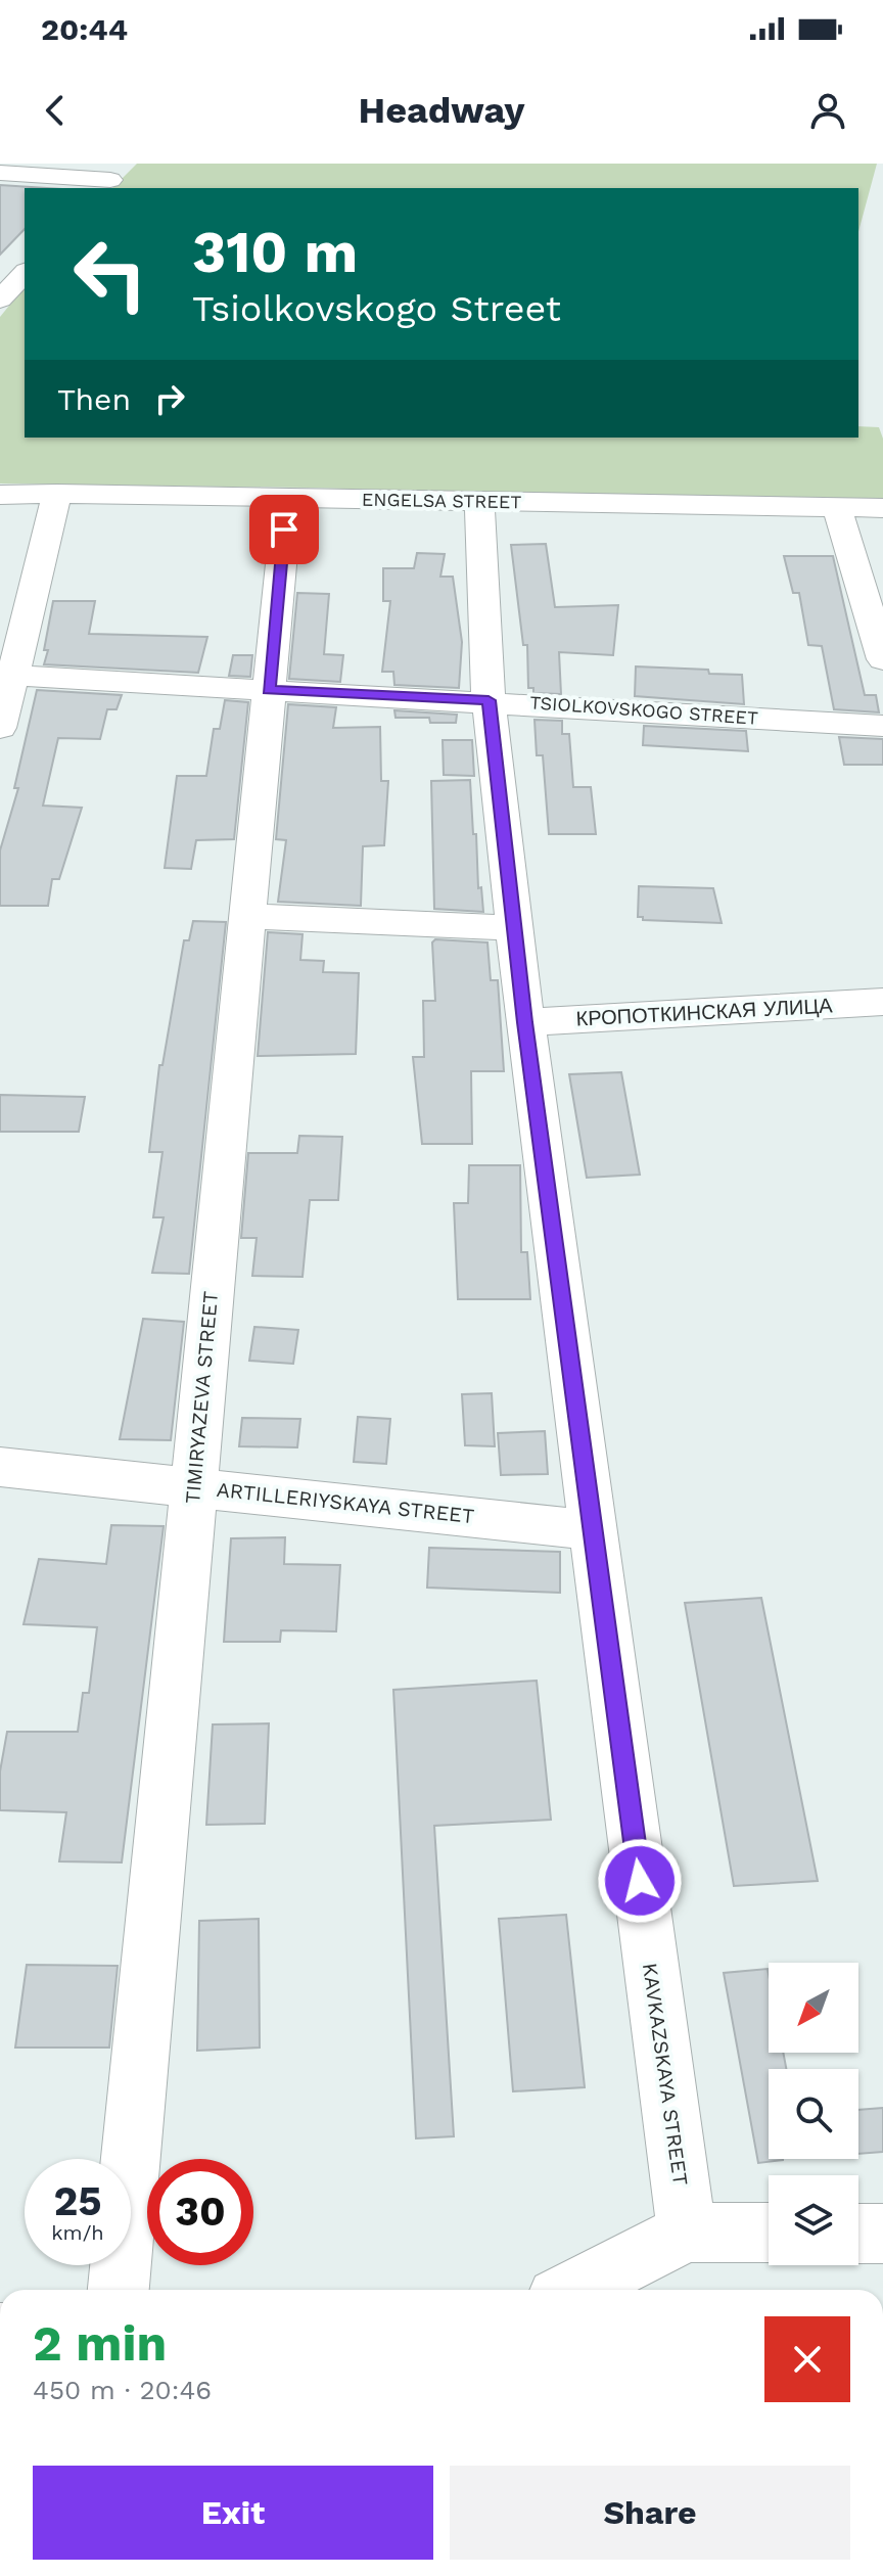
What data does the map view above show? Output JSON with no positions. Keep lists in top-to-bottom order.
{
  "streets": {
    "street": [
      "ENGELSA STREET",
      "TSIOLKOVSKOGO STREET",
      "КРОПОТКИНСКАЯ УЛИЦА",
      "TIMIRYAZEVA STREET",
      "ARTILLERIYSKAYA STREET",
      "KAVKAZSKAYA STREET"
    ]
  },
  "crossings": [
    ["ENGELSA STREET", "TIMIRYAZEVA STREET"],
    ["ENGELSA STREET", "KAVKAZSKAYA STREET"],
    ["TSIOLKOVSKOGO STREET", "TIMIRYAZEVA STREET"],
    ["TSIOLKOVSKOGO STREET", "KAVKAZSKAYA STREET"],
    ["КРОПОТКИНСКАЯ УЛИЦА", "KAVKAZSKAYA STREET"],
    ["TIMIRYAZEVA STREET", "ARTILLERIYSKAYA STREET"],
    ["ARTILLERIYSKAYA STREET", "KAVKAZSKAYA STREET"]
  ],
  "north": "bottom left",
  "page": {
    "status": "20:44",
    "header": "Headway",
    "turn": ["310 m", "Tsiolkovskogo Street"],
    "then": "Then",
    "speed": "25 km/h",
    "limit": "30",
    "heading": ["2 min", "450 m · 20:46"],
    "buttons": ["Exit", "Share"]
  }
}
